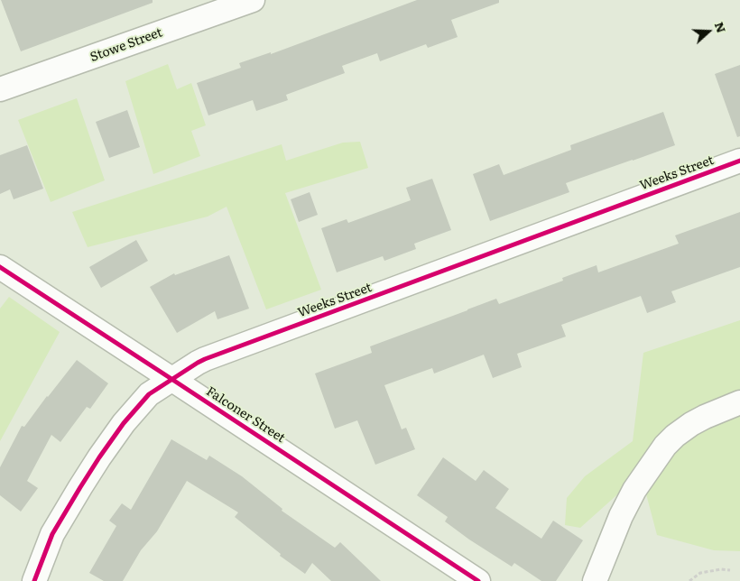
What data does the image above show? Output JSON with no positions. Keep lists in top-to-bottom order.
{
  "streets": {
    "street": ["Stowe Street", "Weeks Street", "Falconer Street"]
  },
  "crossings": [
    ["Weeks Street", "Falconer Street"]
  ],
  "north": "right"
}
